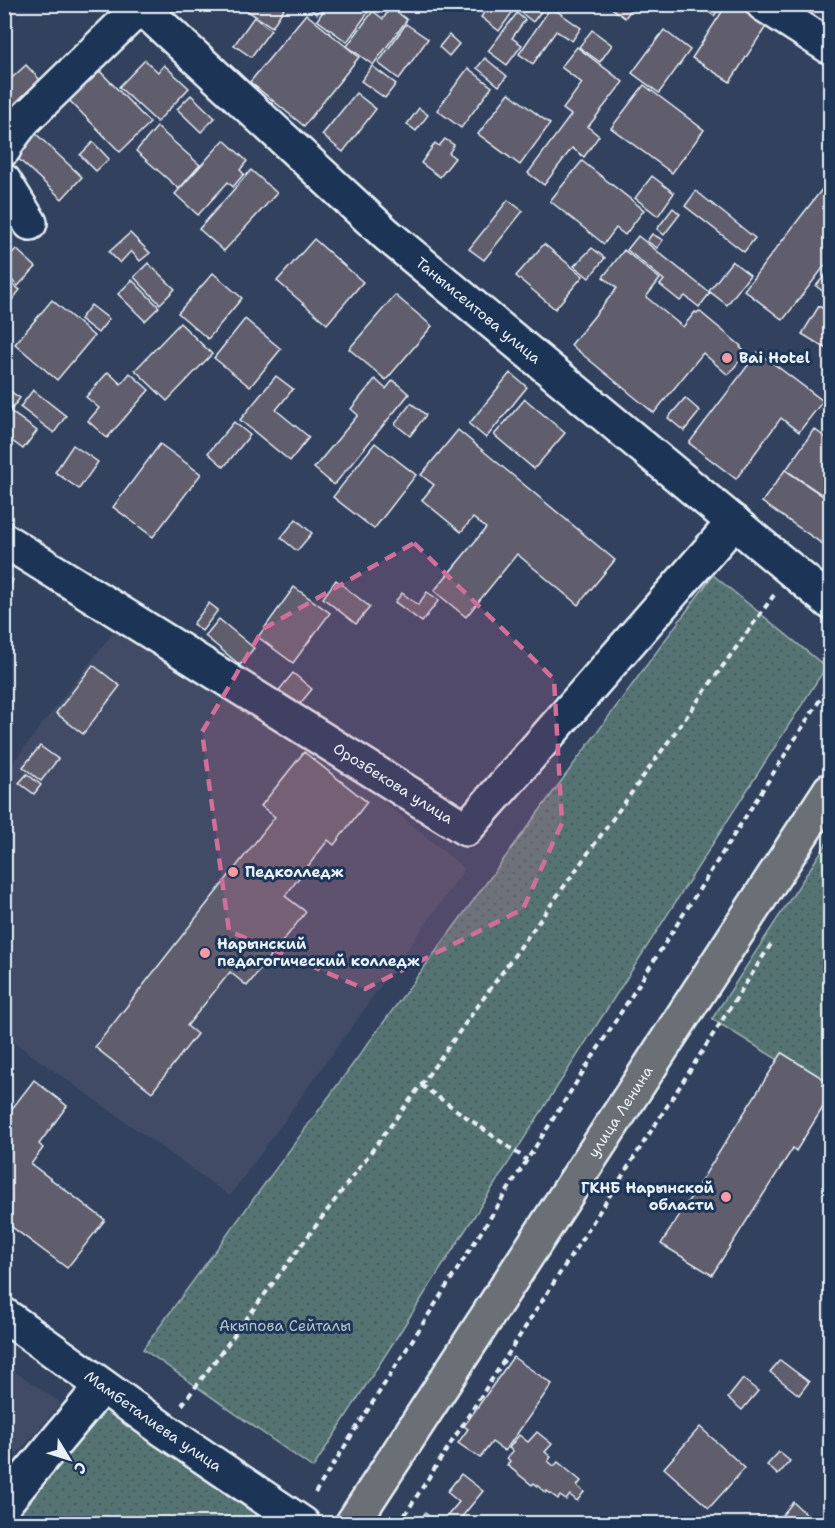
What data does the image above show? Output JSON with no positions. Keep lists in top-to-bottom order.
{
  "streets": {
    "main road": ["улица Ленина"],
    "street": ["Танымсеитова улица", "Орозбекова улица", "Мамбеталиева улица"]
  },
  "crossings": [
    ["Танымсеитова улица", "Орозбекова улица"]
  ],
  "parks": ["Акыпова Сейталы"],
  "places": [
    "Bai Hotel",
    "Педколледж",
    "Нарынский педагогический колледж",
    "ГКНБ Нарынской области"
  ],
  "north": "bottom right"
}
